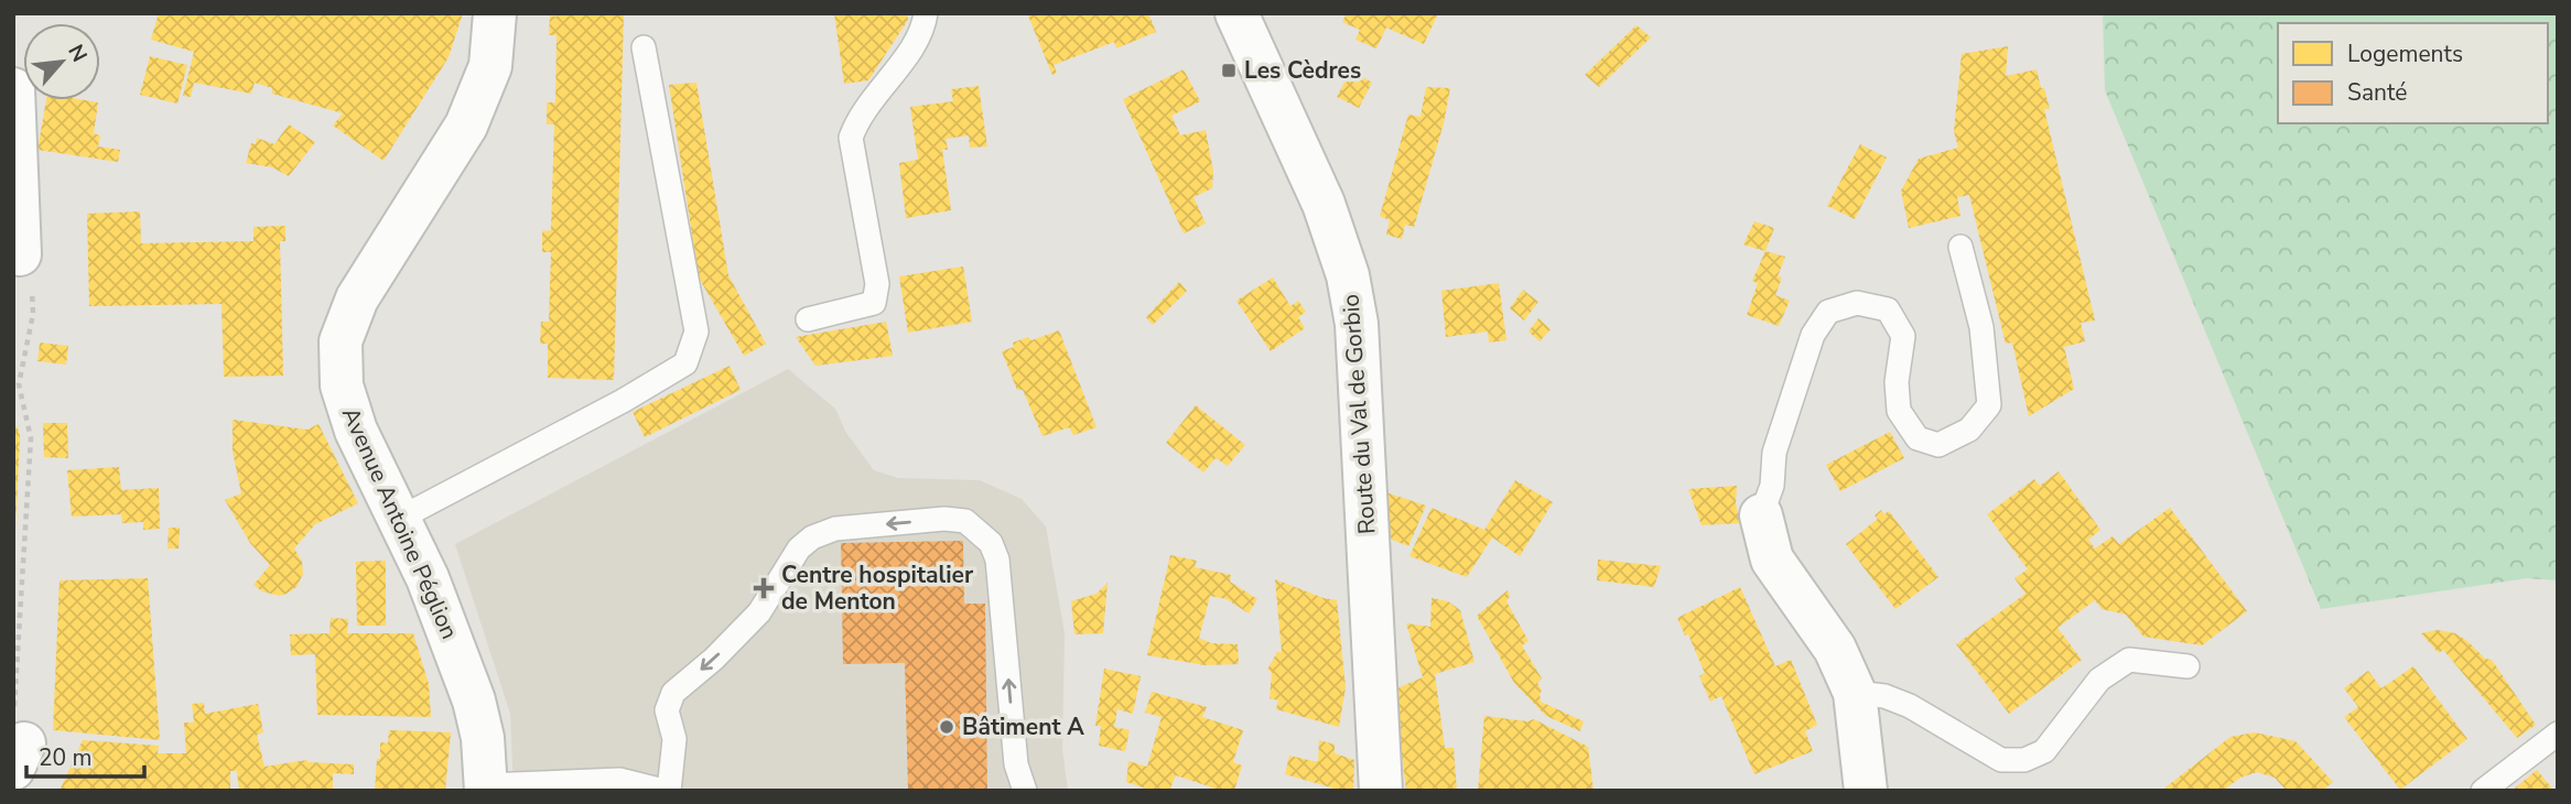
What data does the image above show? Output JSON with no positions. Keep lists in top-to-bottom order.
{
  "streets": {
    "street": ["Route du Val de Gorbio", "Avenue Antoine Péglion"]
  },
  "places": {
    "transit": ["Les Cèdres"],
    "health": ["Centre hospitalier de Menton"],
    "other": ["Bâtiment A"]
  },
  "legend": ["Logements", "Santé"],
  "scale_bar": "20 m",
  "north": "top right"
}
